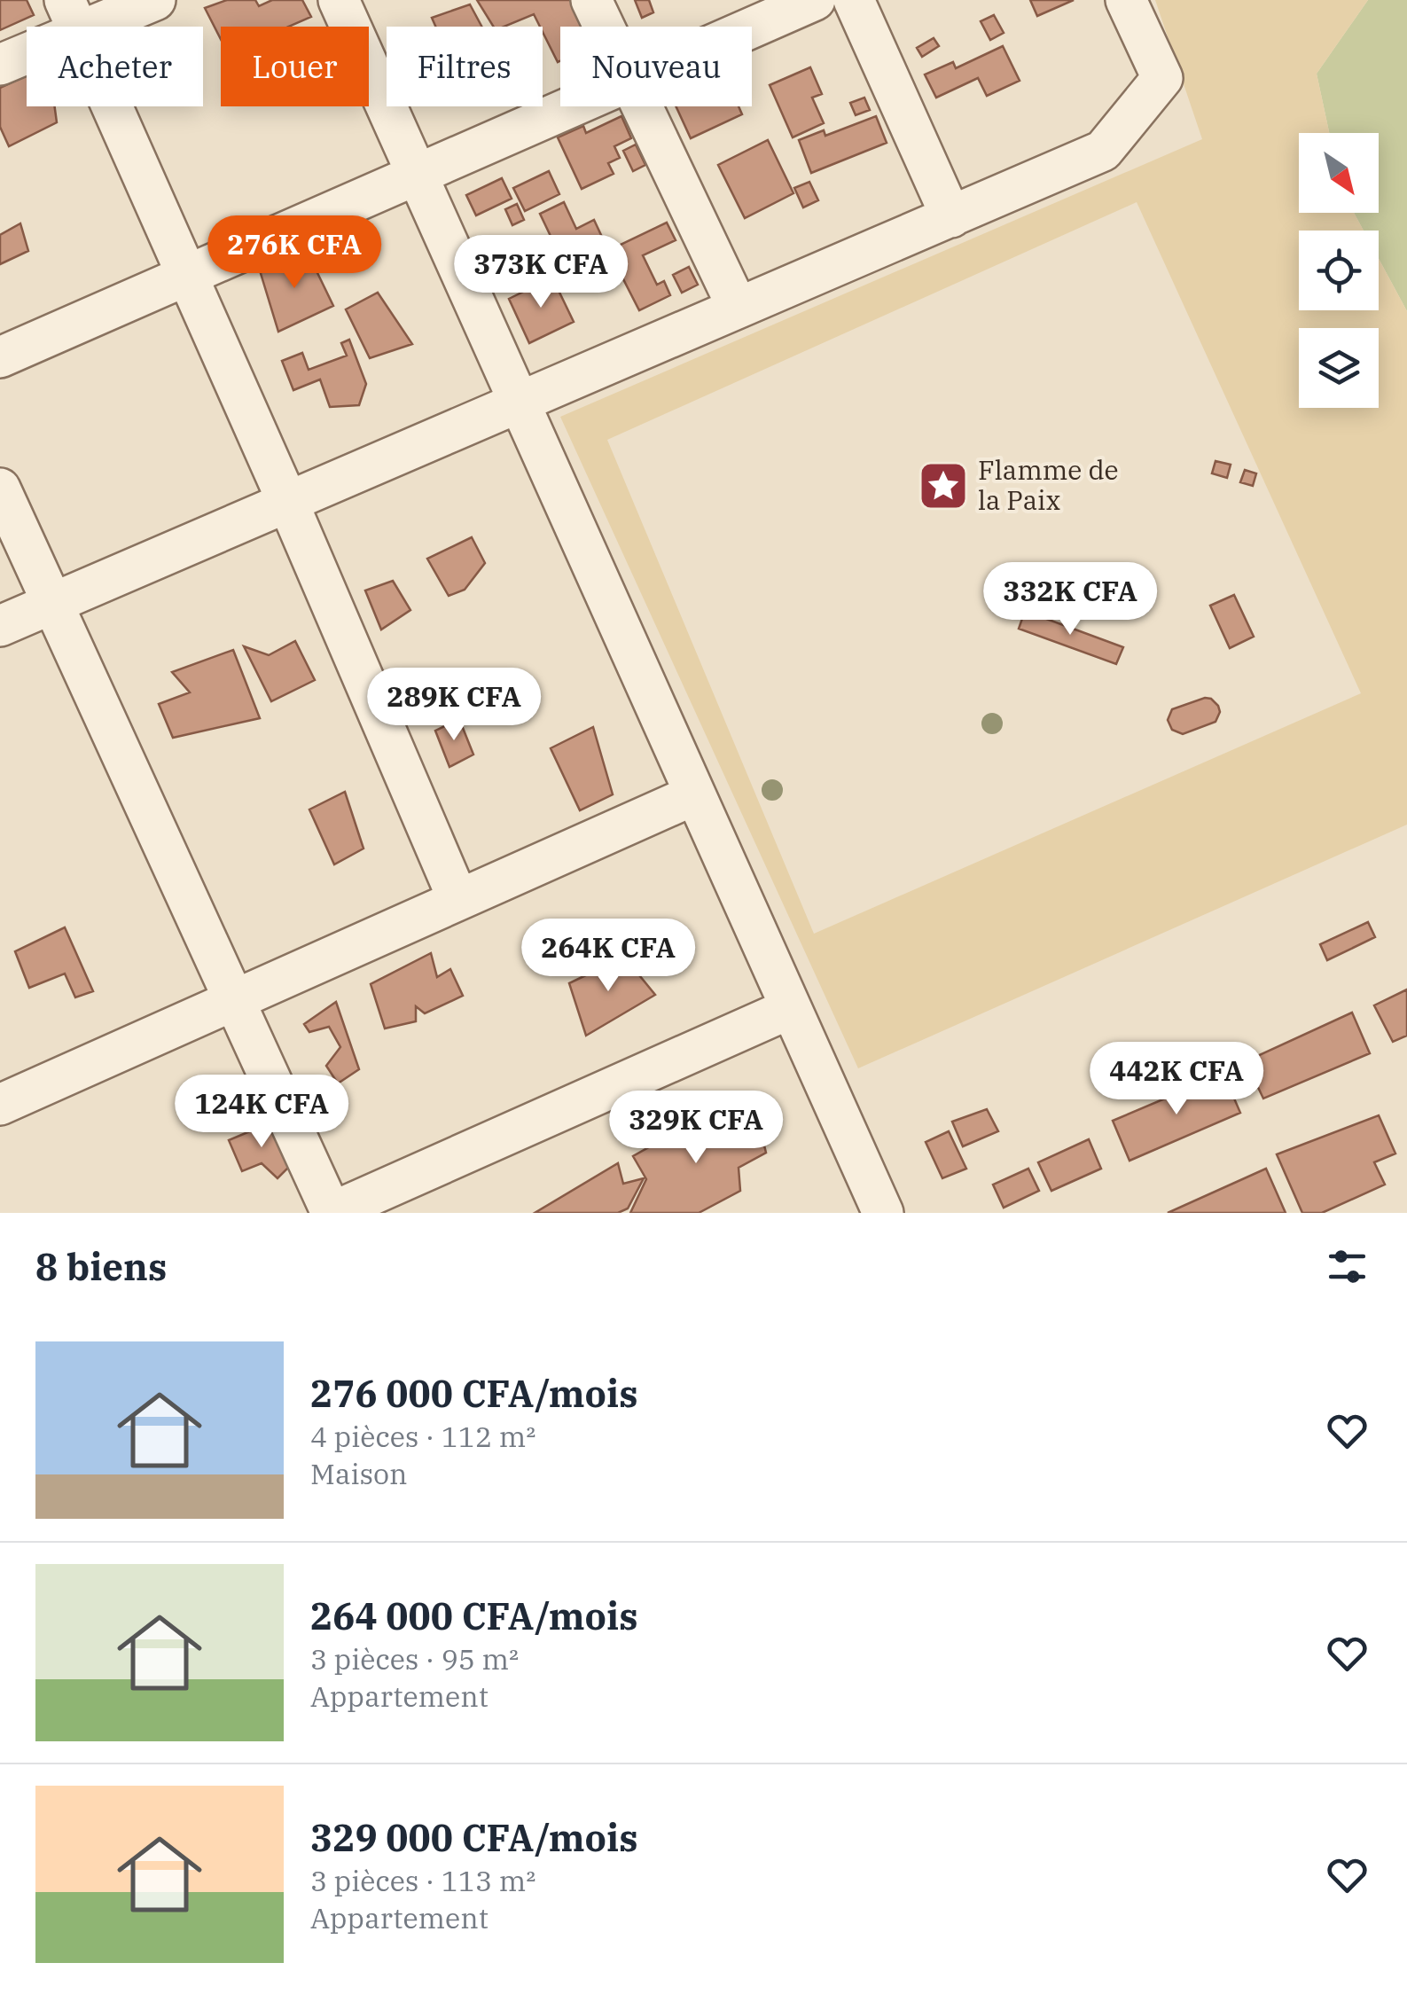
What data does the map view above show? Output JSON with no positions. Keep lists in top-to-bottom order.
{
  "places": {
    "place": ["Flamme de la Paix"]
  },
  "north": "bottom right",
  "page": {
    "chip": [
      "Acheter",
      "Louer",
      "Filtres",
      "Nouveau"
    ],
    "price": [
      "276K CFA",
      "373K CFA",
      "332K CFA",
      "289K CFA",
      "264K CFA",
      "442K CFA",
      "124K CFA",
      "329K CFA"
    ],
    "heading": "8 biens",
    "list": [
      {
        "name": "276 000 CFA/mois",
        "note": "4 pièces · 112 m² · Maison"
      },
      {
        "name": "264 000 CFA/mois",
        "note": "3 pièces · 95 m² · Appartement"
      },
      {
        "name": "329 000 CFA/mois",
        "note": "3 pièces · 113 m² · Appartement"
      }
    ]
  }
}
